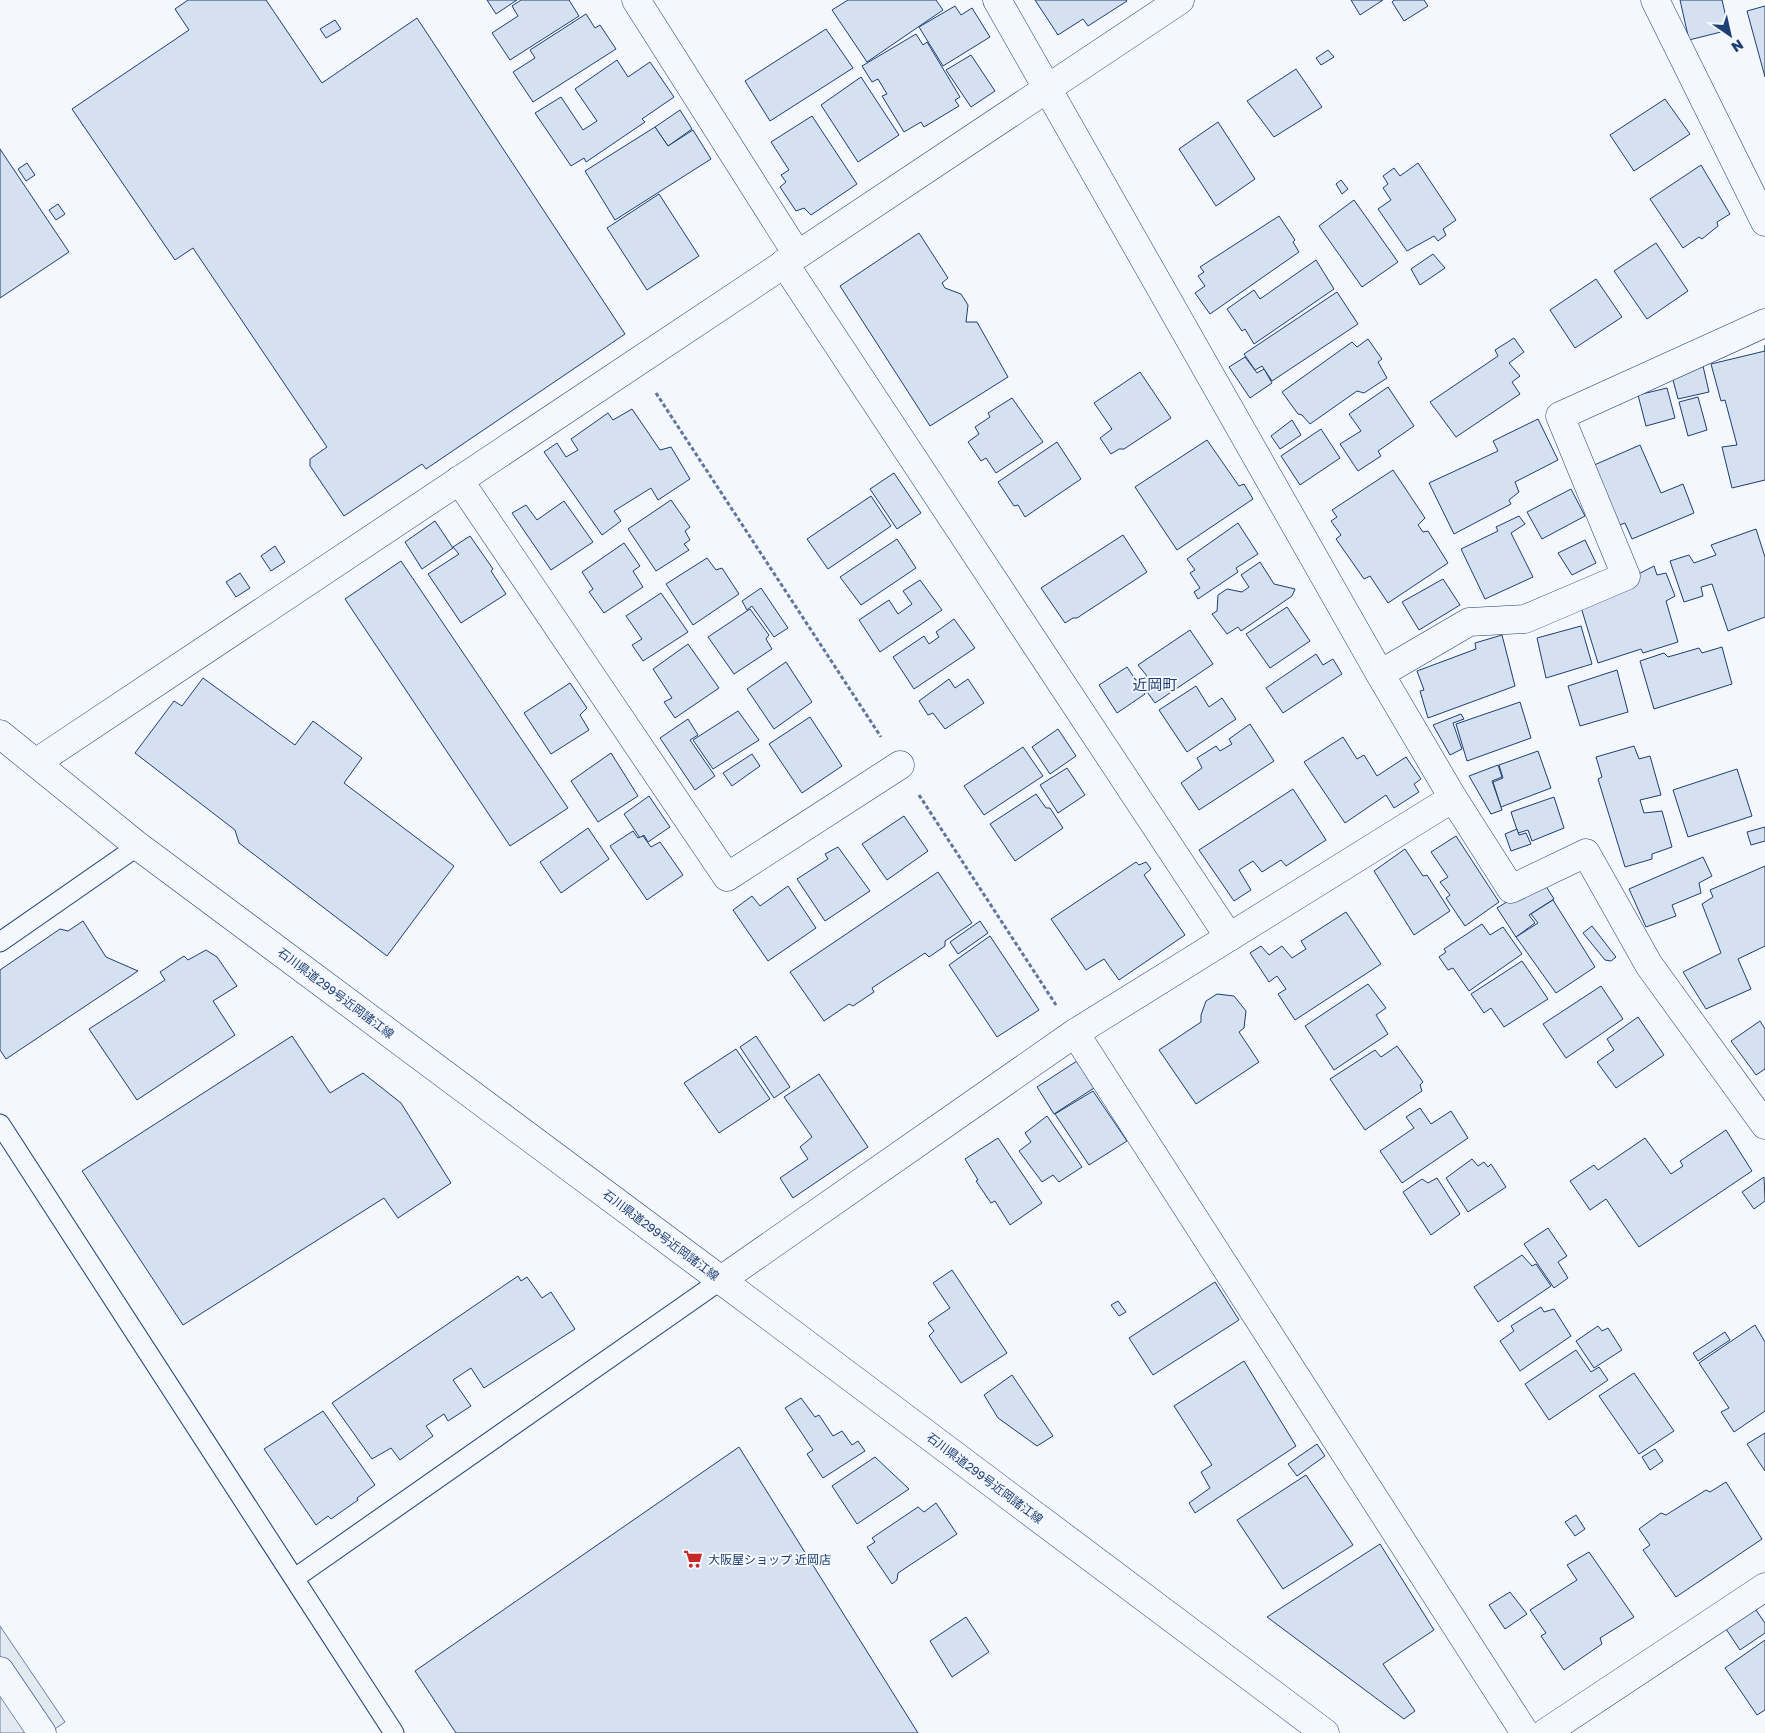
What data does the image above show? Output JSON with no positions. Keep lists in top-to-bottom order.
{
  "streets": {
    "street": ["石川県道299号近岡諸江線"]
  },
  "districts": ["近岡町"],
  "places": {
    "supermarket": ["大阪屋ショップ 近岡店"]
  },
  "north": "bottom right"
}
